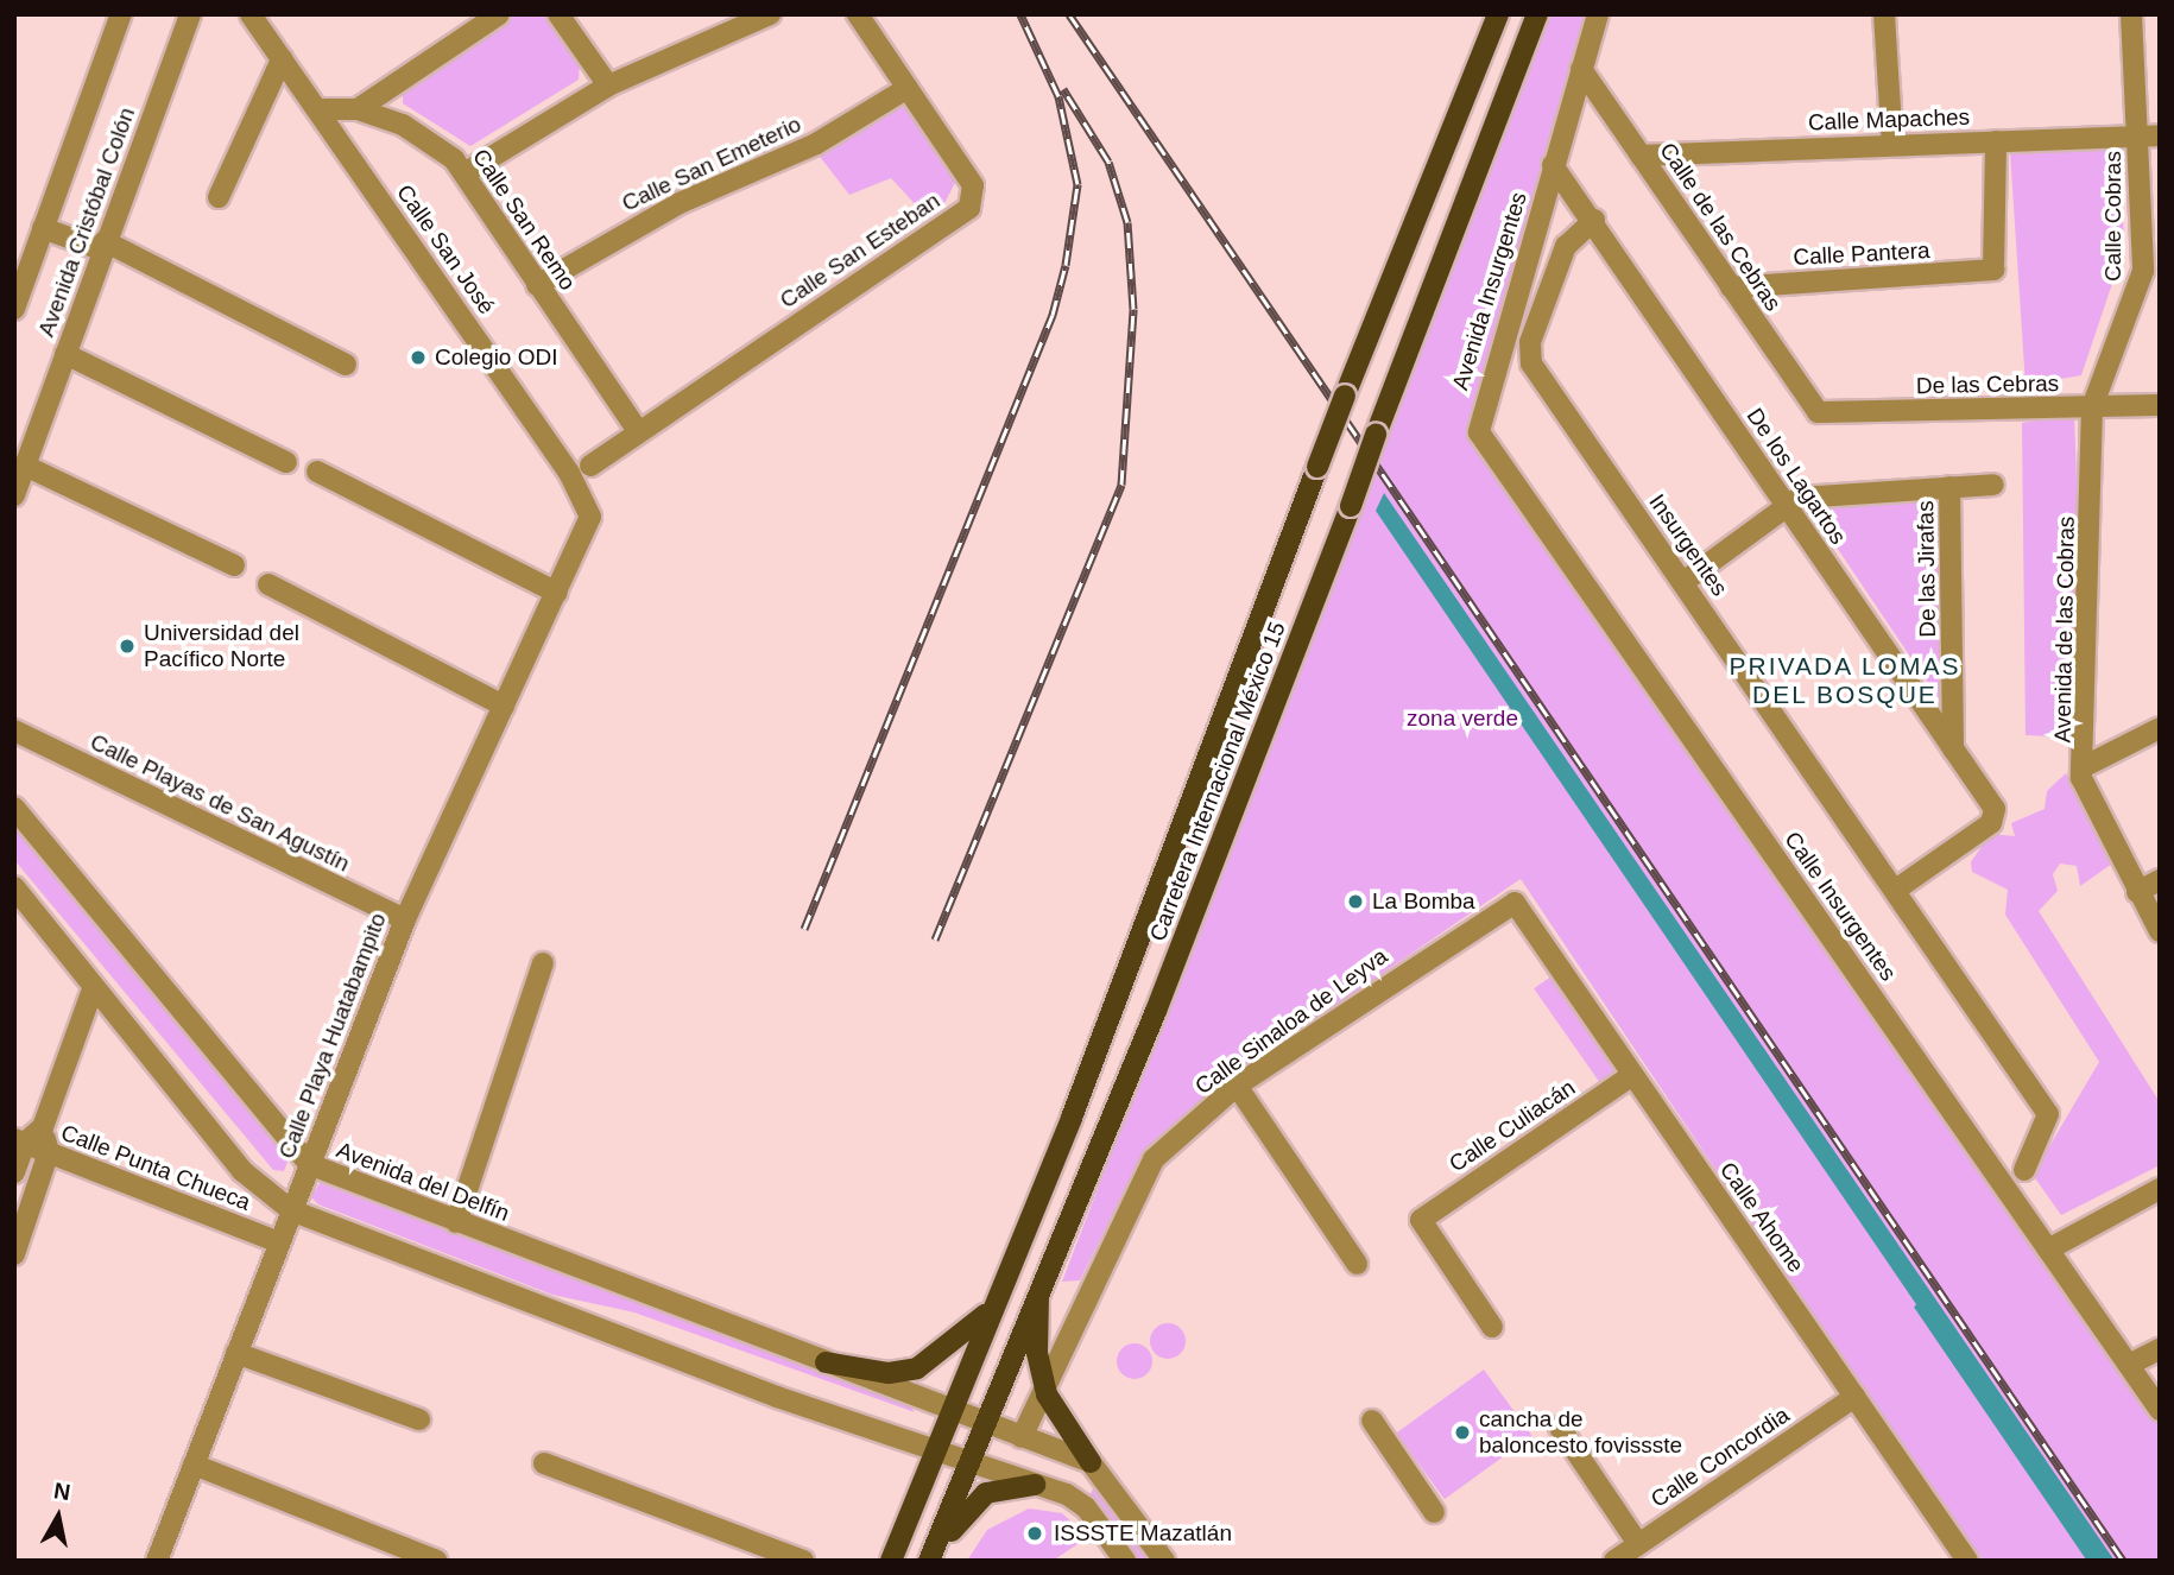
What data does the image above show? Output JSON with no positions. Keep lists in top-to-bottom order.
{
  "streets": {
    "main road": ["Carretera Internacional México 15"],
    "street": [
      "Calle Mapaches",
      "Calle San Emeterio",
      "Calle Cobras",
      "Calle San Remo",
      "Avenida Cristóbal Colón",
      "Calle de las Cebras",
      "Calle San José",
      "Calle San Esteban",
      "Calle Pantera",
      "Avenida Insurgentes",
      "De las Cebras",
      "De los Lagartos",
      "Insurgentes",
      "De las Jirafas",
      "Avenida de las Cobras",
      "Calle Playas de San Agustín",
      "Calle Insurgentes",
      "Calle Sinaloa de Leyva",
      "Calle Playa Huatabampito",
      "Calle Culiacán",
      "Calle Punta Chueca",
      "Avenida del Delfín",
      "Calle Ahome",
      "Calle Concordia"
    ]
  },
  "crossings": [
    ["Calle Mapaches", "Calle Cobras"],
    ["Calle Mapaches", "Calle de las Cebras"],
    ["Calle Mapaches", "Calle Pantera"],
    ["Calle San Emeterio", "Calle San Remo"],
    ["Calle San Emeterio", "Calle San Esteban"],
    ["Calle Cobras", "De las Cebras"],
    ["Calle Cobras", "Avenida de las Cobras"],
    ["Calle San Remo", "Calle San José"],
    ["Calle San Remo", "Calle San Esteban"],
    ["Calle de las Cebras", "Calle Pantera"],
    ["Calle de las Cebras", "De las Cebras"],
    ["Calle San José", "Calle Playa Huatabampito"],
    ["Avenida Insurgentes", "De los Lagartos"],
    ["Avenida Insurgentes", "Calle Insurgentes"],
    ["De las Cebras", "Avenida de las Cobras"],
    ["De los Lagartos", "Insurgentes"],
    ["De los Lagartos", "De las Jirafas"],
    ["Insurgentes", "De las Jirafas"],
    ["Carretera Internacional México 15", "Avenida del Delfín"],
    ["Calle Playas de San Agustín", "Calle Playa Huatabampito"],
    ["Calle Sinaloa de Leyva", "Calle Ahome"],
    ["Calle Playa Huatabampito", "Calle Punta Chueca"],
    ["Calle Playa Huatabampito", "Avenida del Delfín"],
    ["Calle Culiacán", "Calle Ahome"],
    ["Calle Ahome", "Calle Concordia"]
  ],
  "districts": ["PRIVADA LOMAS DEL BOSQUE"],
  "parks": ["zona verde"],
  "places": [
    "Colegio ODI",
    "Universidad del Pacífico Norte",
    "La Bomba",
    "cancha de baloncesto fovissste",
    "ISSSTE Mazatlán"
  ],
  "north": "top"
}
